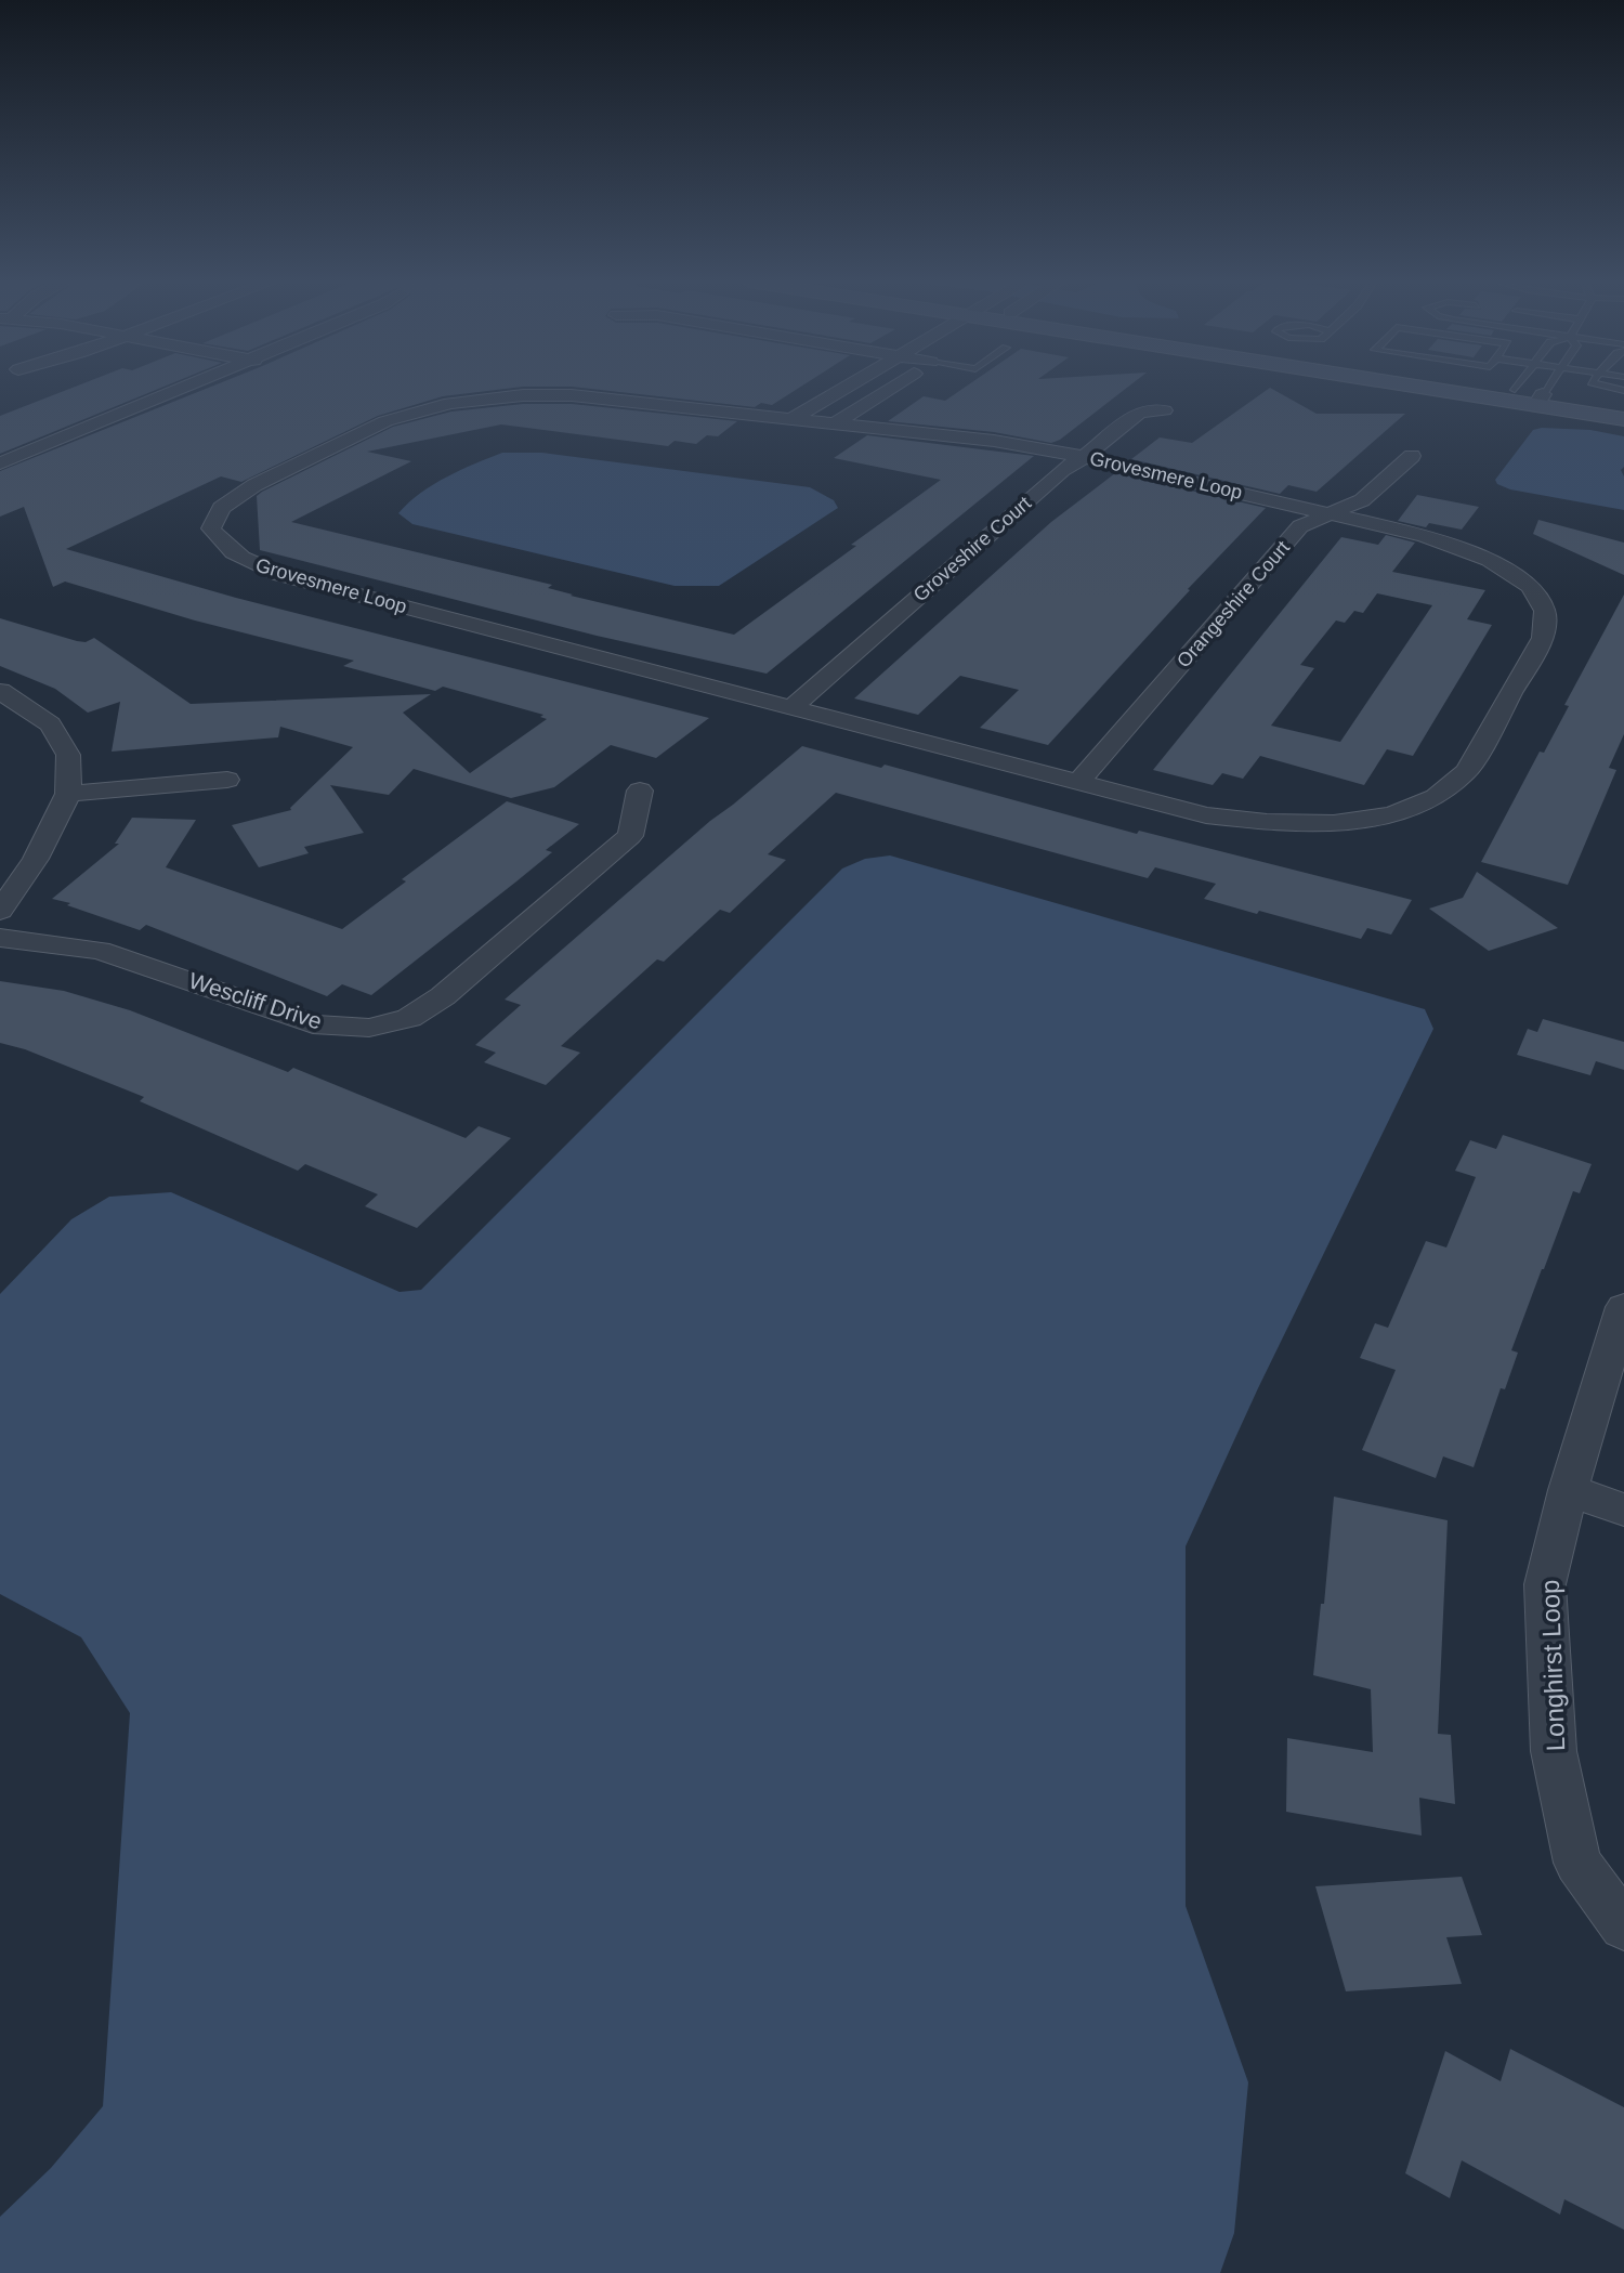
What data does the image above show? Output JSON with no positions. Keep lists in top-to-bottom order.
{
  "streets": {
    "street": [
      "Grovesmere Loop",
      "Groveshire Court",
      "Orangeshire Court",
      "Wescliff Drive",
      "Longhirst Loop"
    ]
  },
  "crossings": [
    ["Grovesmere Loop", "Groveshire Court"],
    ["Grovesmere Loop", "Orangeshire Court"]
  ]
}
